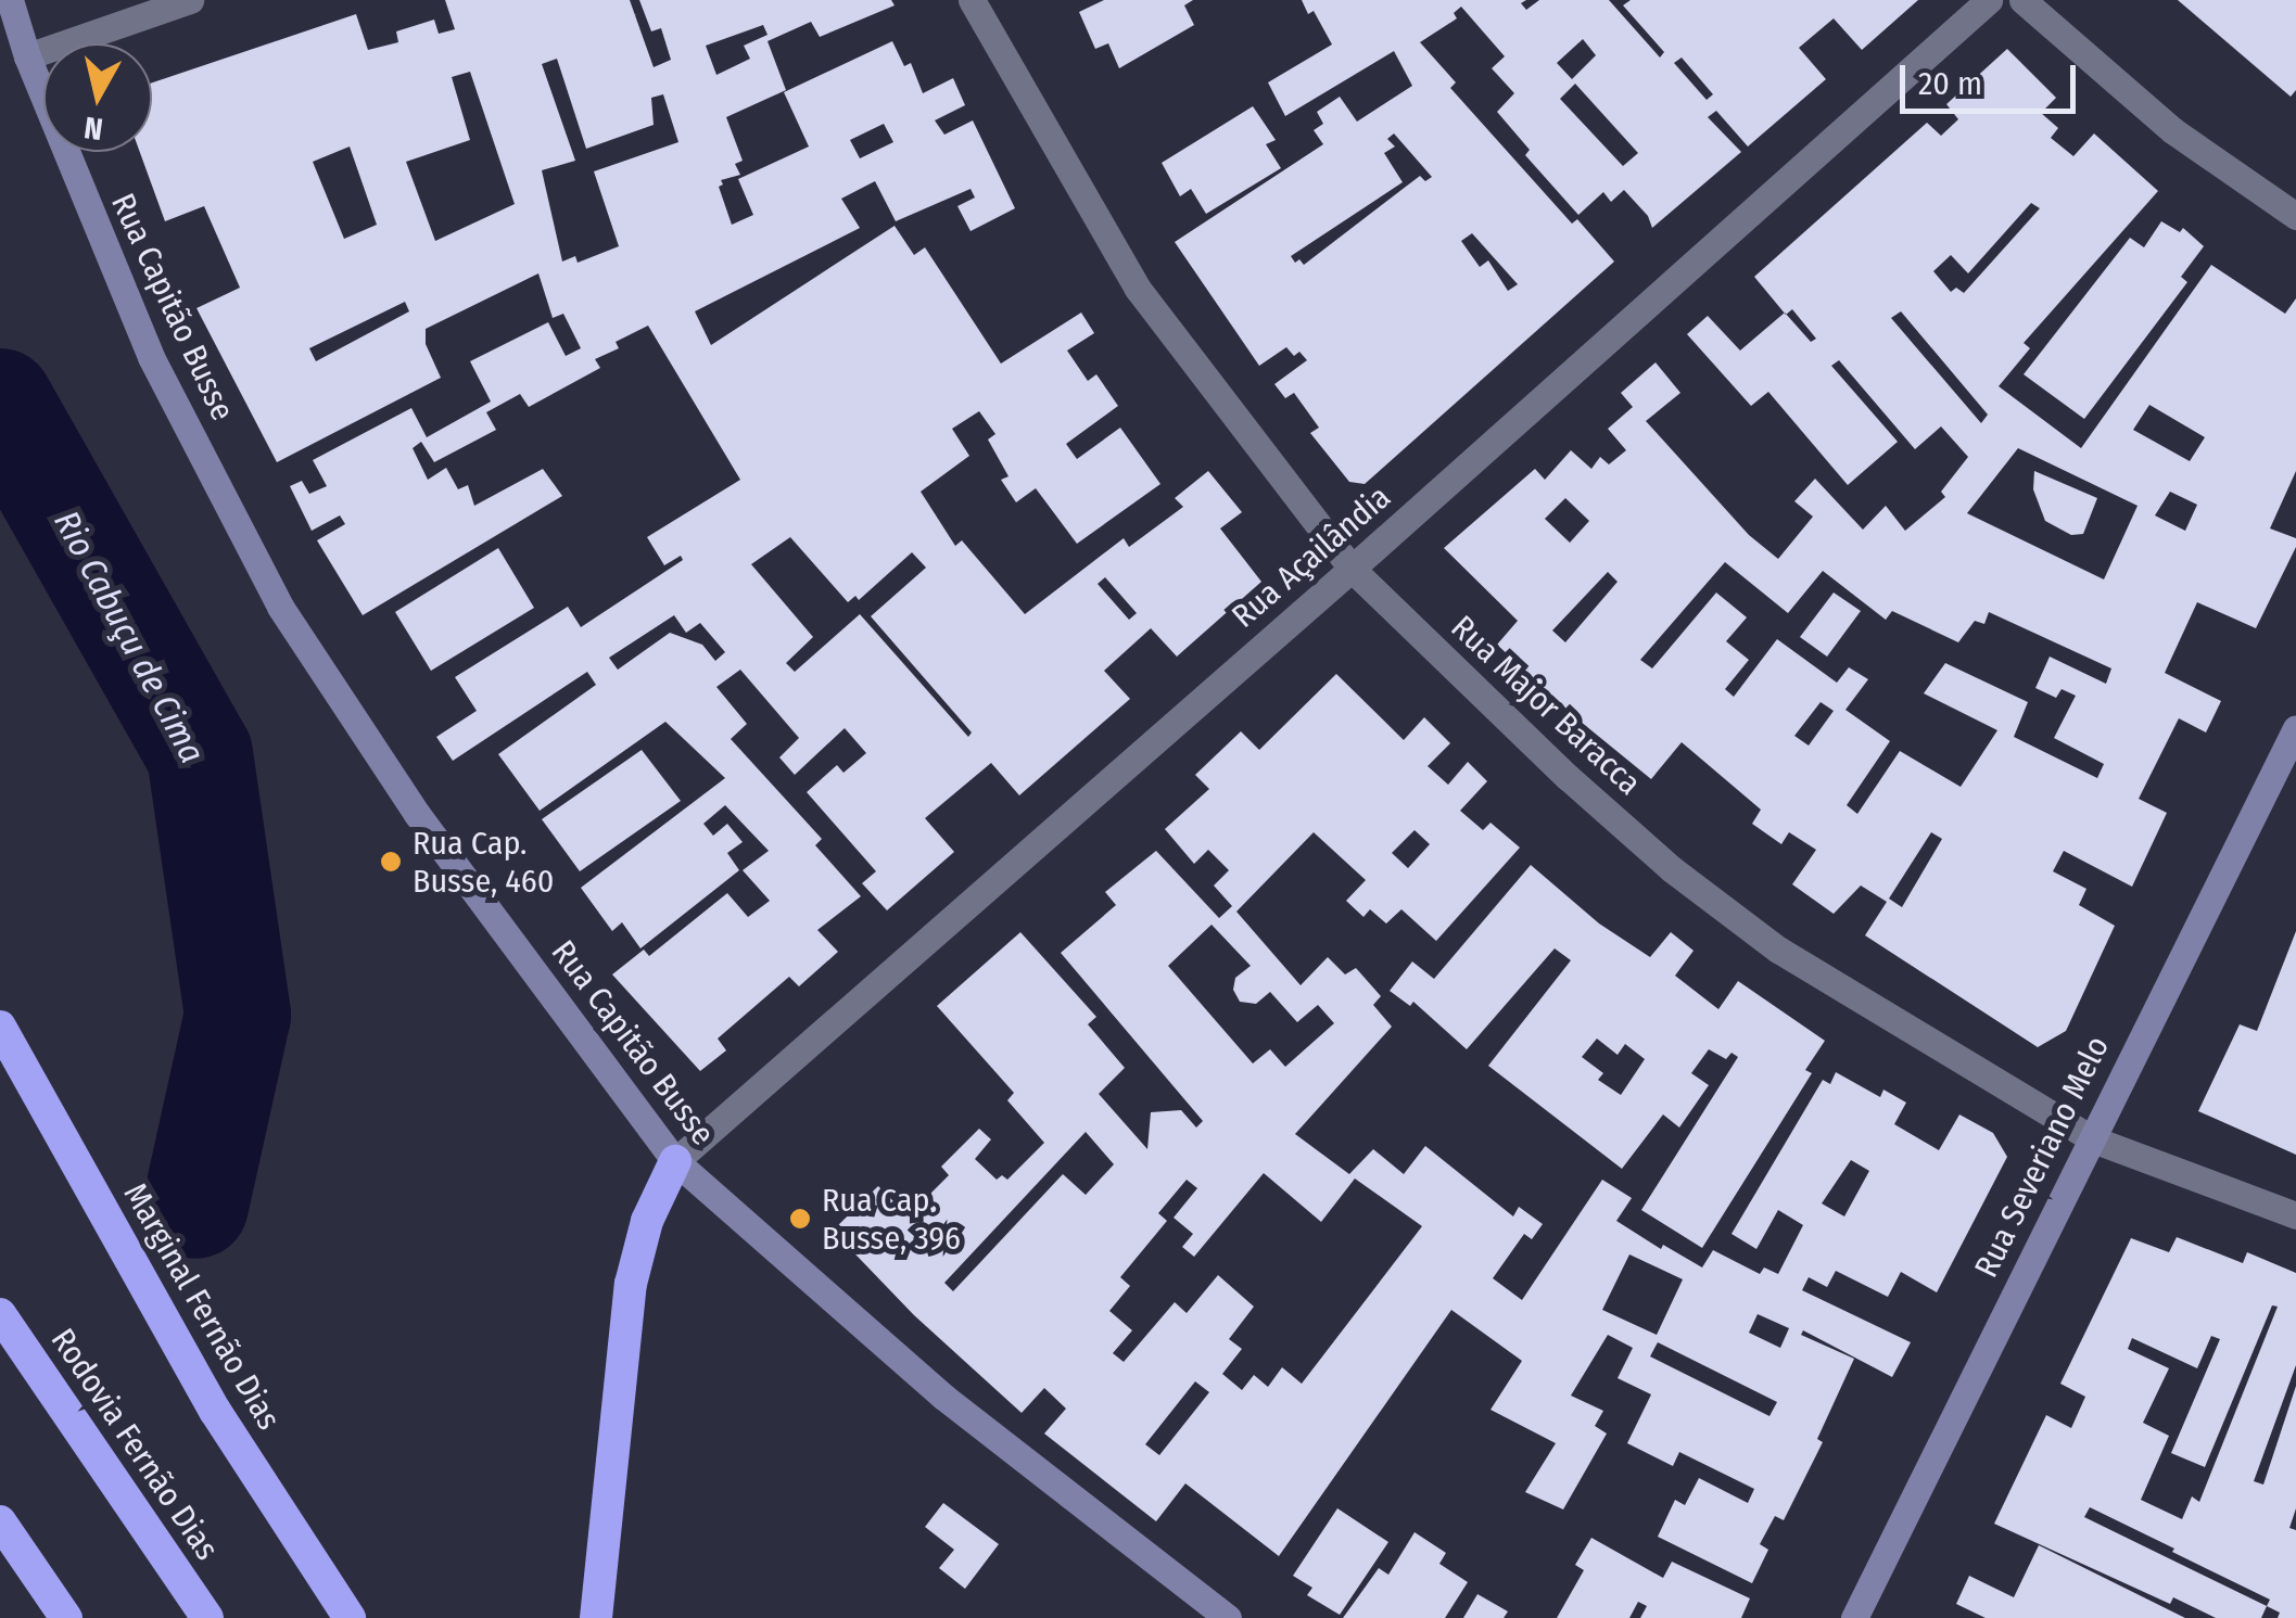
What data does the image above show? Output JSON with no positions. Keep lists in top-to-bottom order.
{
  "streets": {
    "highway": ["Marginal Fernão Dias", "Rodovia Fernão Dias"],
    "street": [
      "Rua Capitão Busse",
      "Rua Açailândia",
      "Rua Major Baracca",
      "Rua Severiano Melo"
    ]
  },
  "crossings": [
    ["Rua Capitão Busse", "Rua Açailândia"],
    ["Rua Açailândia", "Rua Major Baracca"],
    ["Rua Major Baracca", "Rua Severiano Melo"]
  ],
  "water": ["Rio Cabuçu de Cima"],
  "places": ["Rua Cap. Busse, 460", "Rua Cap. Busse, 396"],
  "scale_bar": "20 m",
  "north": "bottom"
}
